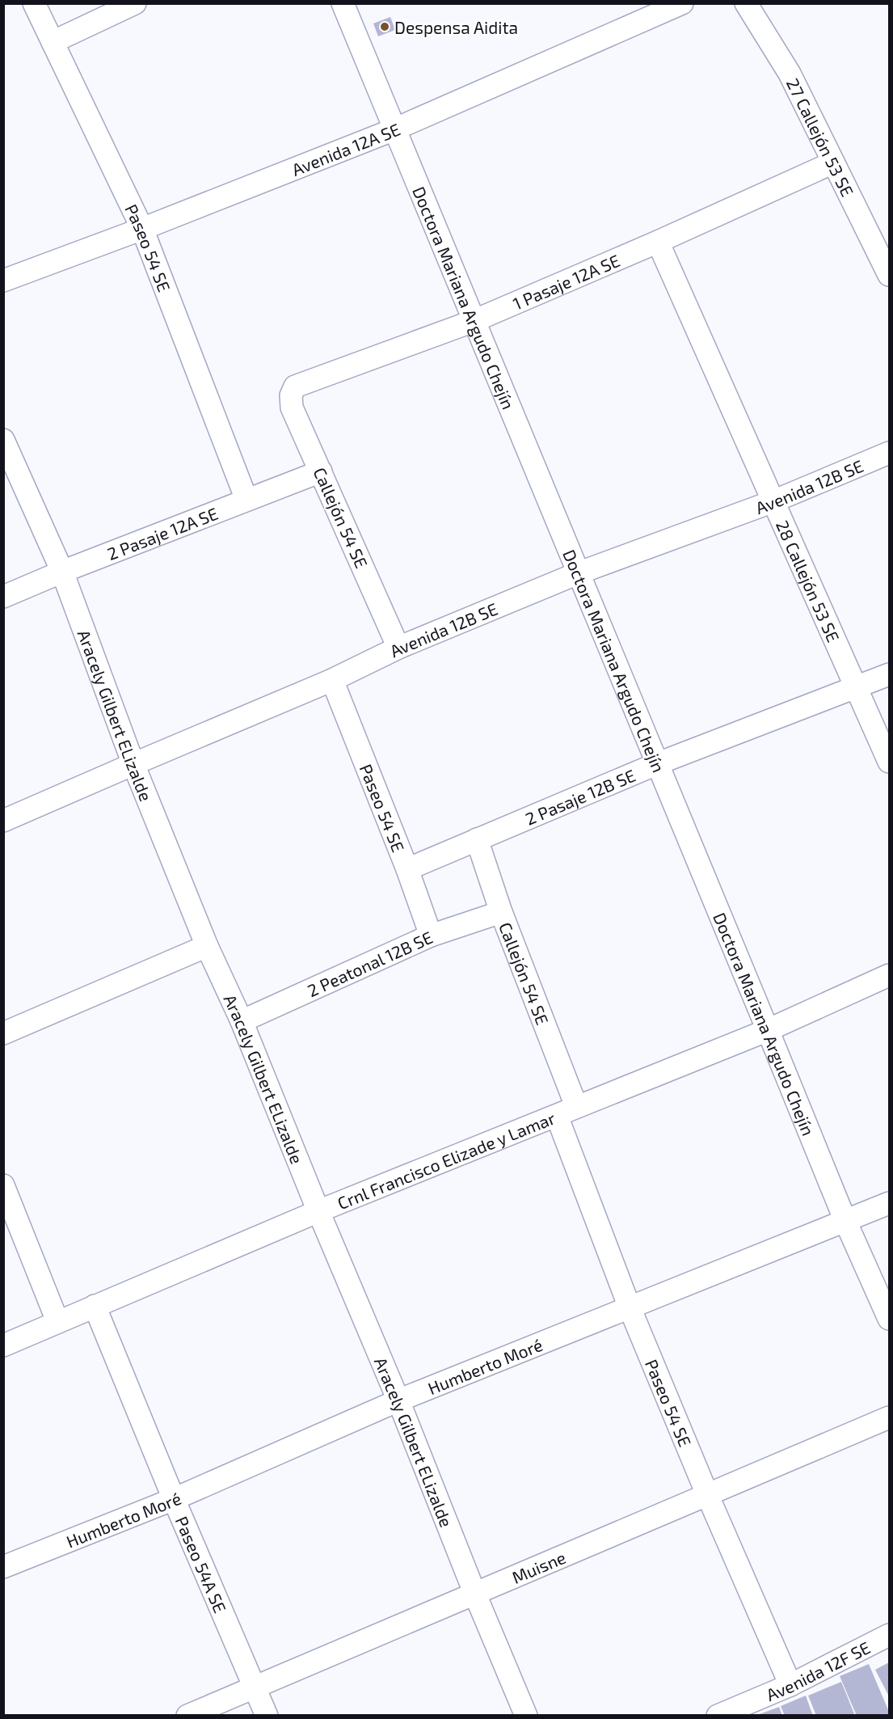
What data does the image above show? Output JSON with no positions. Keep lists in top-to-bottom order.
{
  "streets": {
    "street": [
      "27 Callejón 53 SE",
      "Avenida 12A SE",
      "Paseo 54 SE",
      "1 Pasaje 12A SE",
      "Doctora Mariana Argudo Chejín",
      "Avenida 12B SE",
      "Callejón 54 SE",
      "2 Pasaje 12A SE",
      "28 Callejón 53 SE",
      "Aracely Gilbert ELizalde",
      "2 Pasaje 12B SE",
      "2 Peatonal 12B SE",
      "Crnl Francisco Elizade y Lamar",
      "Humberto Moré",
      "Paseo 54A SE",
      "Muisne",
      "Avenida 12F SE"
    ]
  },
  "crossings": [
    ["27 Callejón 53 SE", "1 Pasaje 12A SE"],
    ["Avenida 12A SE", "Paseo 54 SE"],
    ["Avenida 12A SE", "Doctora Mariana Argudo Chejín"],
    ["Paseo 54 SE", "Avenida 12B SE"],
    ["Paseo 54 SE", "2 Pasaje 12A SE"],
    ["Paseo 54 SE", "2 Pasaje 12B SE"],
    ["Paseo 54 SE", "2 Peatonal 12B SE"],
    ["Paseo 54 SE", "Crnl Francisco Elizade y Lamar"],
    ["Paseo 54 SE", "Humberto Moré"],
    ["Paseo 54 SE", "Muisne"],
    ["Paseo 54 SE", "Avenida 12F SE"],
    ["1 Pasaje 12A SE", "Doctora Mariana Argudo Chejín"],
    ["1 Pasaje 12A SE", "Callejón 54 SE"],
    ["1 Pasaje 12A SE", "28 Callejón 53 SE"],
    ["Doctora Mariana Argudo Chejín", "Avenida 12B SE"],
    ["Doctora Mariana Argudo Chejín", "2 Pasaje 12B SE"],
    ["Doctora Mariana Argudo Chejín", "Crnl Francisco Elizade y Lamar"],
    ["Doctora Mariana Argudo Chejín", "Humberto Moré"],
    ["Avenida 12B SE", "Callejón 54 SE"],
    ["Avenida 12B SE", "28 Callejón 53 SE"],
    ["Avenida 12B SE", "Aracely Gilbert ELizalde"],
    ["Callejón 54 SE", "2 Pasaje 12A SE"],
    ["Callejón 54 SE", "2 Pasaje 12B SE"],
    ["Callejón 54 SE", "2 Peatonal 12B SE"],
    ["Callejón 54 SE", "Crnl Francisco Elizade y Lamar"],
    ["2 Pasaje 12A SE", "Aracely Gilbert ELizalde"],
    ["28 Callejón 53 SE", "2 Pasaje 12B SE"],
    ["Aracely Gilbert ELizalde", "2 Peatonal 12B SE"],
    ["Aracely Gilbert ELizalde", "Crnl Francisco Elizade y Lamar"],
    ["Aracely Gilbert ELizalde", "Humberto Moré"],
    ["Aracely Gilbert ELizalde", "Muisne"],
    ["Crnl Francisco Elizade y Lamar", "Paseo 54A SE"],
    ["Humberto Moré", "Paseo 54A SE"],
    ["Paseo 54A SE", "Muisne"]
  ],
  "places": ["Despensa Aidita"]
}
